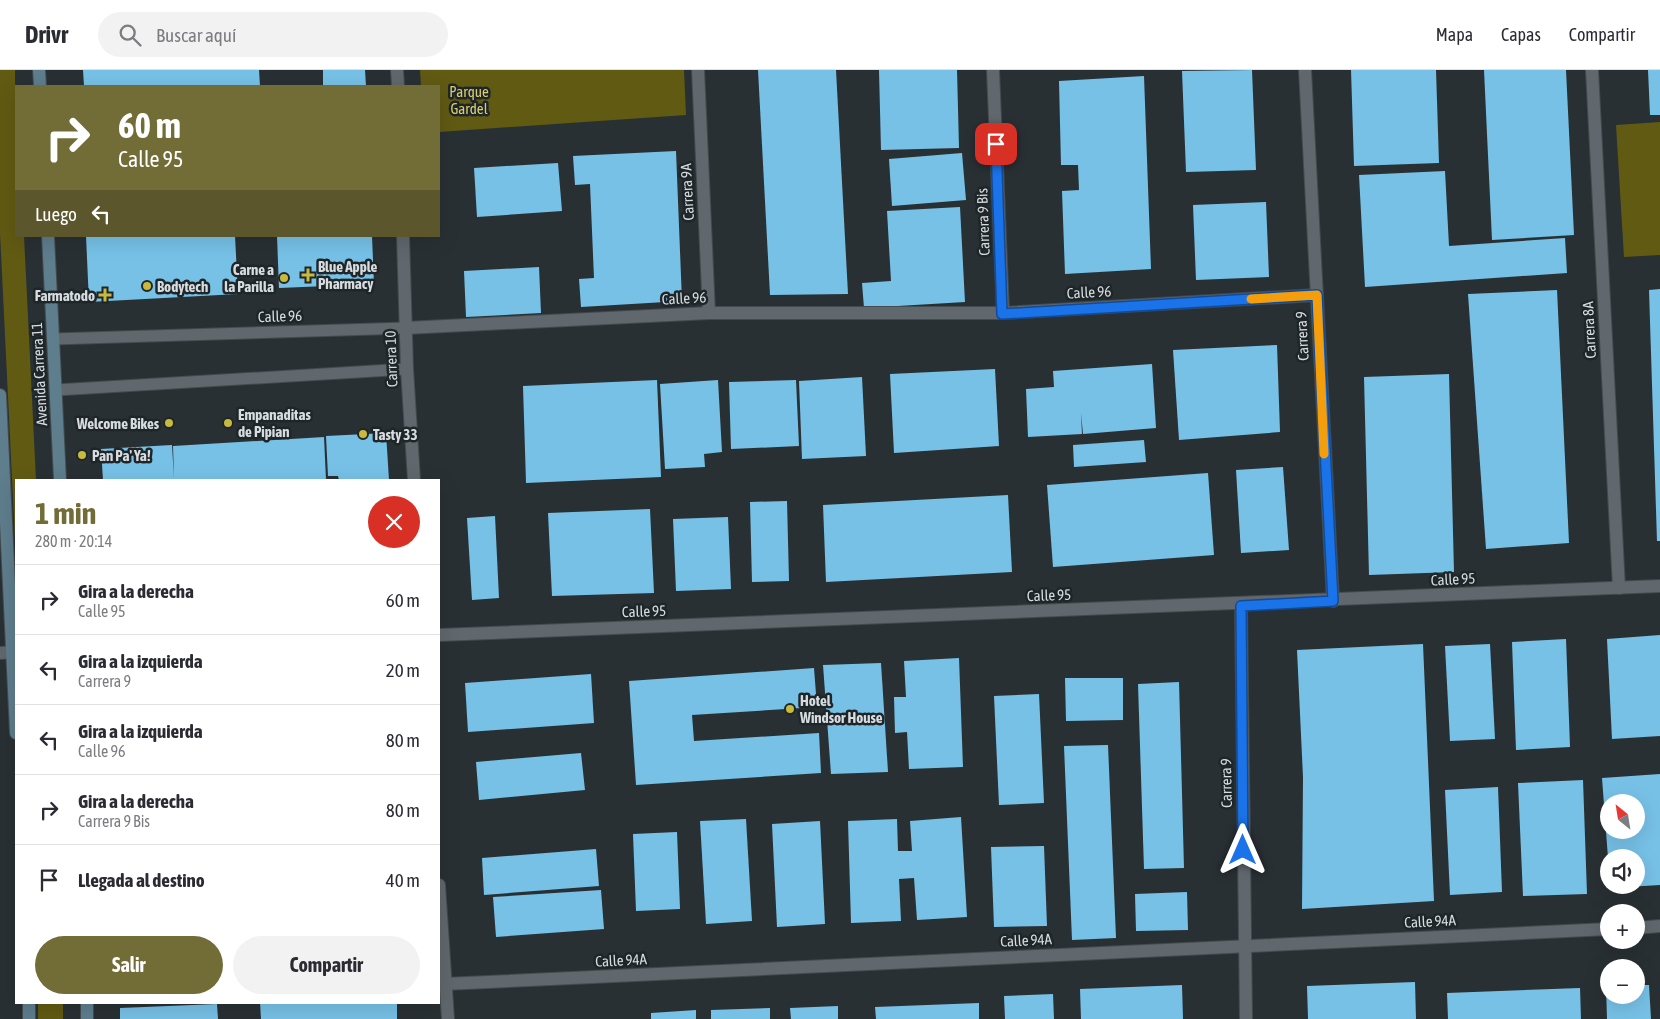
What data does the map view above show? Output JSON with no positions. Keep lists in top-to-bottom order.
{
  "streets": {
    "main road": ["Avenida Carrera 11"],
    "street": [
      "Carrera 9A",
      "Carrera 9 Bis",
      "Calle 96",
      "Carrera 8A",
      "Carrera 9",
      "Carrera 10",
      "Calle 95",
      "Calle 94A"
    ]
  },
  "crossings": [
    ["Carrera 9A", "Calle 96"],
    ["Carrera 9 Bis", "Calle 96"],
    ["Calle 96", "Carrera 9"],
    ["Calle 96", "Carrera 10"],
    ["Calle 96", "Avenida Carrera 11"],
    ["Carrera 8A", "Calle 95"],
    ["Carrera 9", "Calle 95"],
    ["Carrera 9", "Calle 94A"]
  ],
  "parks": ["Parque Gardel"],
  "places": {
    "health": ["Blue Apple Pharmacy", "Farmatodo"],
    "other": [
      "Carne a la Parilla",
      "Bodytech",
      "Welcome Bikes",
      "Empanaditas de Pipian",
      "Tasty 33",
      "Pan Pa' Ya!",
      "Hotel Windsor House"
    ]
  },
  "north": "top left",
  "page": {
    "header": "Drivr",
    "search": "Buscar aquí",
    "nav": ["Mapa", "Capas", "Compartir"],
    "turn": ["60 m", "Calle 95"],
    "then": "Luego",
    "heading": ["1 min", "280 m · 20:14"],
    "list": [
      {
        "name": "Gira a la derecha",
        "note": "Calle 95",
        "value": "60 m"
      },
      {
        "name": "Gira a la izquierda",
        "note": "Carrera 9",
        "value": "20 m"
      },
      {
        "name": "Gira a la izquierda",
        "note": "Calle 96",
        "value": "80 m"
      },
      {
        "name": "Gira a la derecha",
        "note": "Carrera 9 Bis",
        "value": "80 m"
      },
      {
        "name": "Llegada al destino",
        "value": "40 m"
      }
    ],
    "map_buttons": ["+", "−"],
    "buttons": ["Salir", "Compartir"]
  }
}
